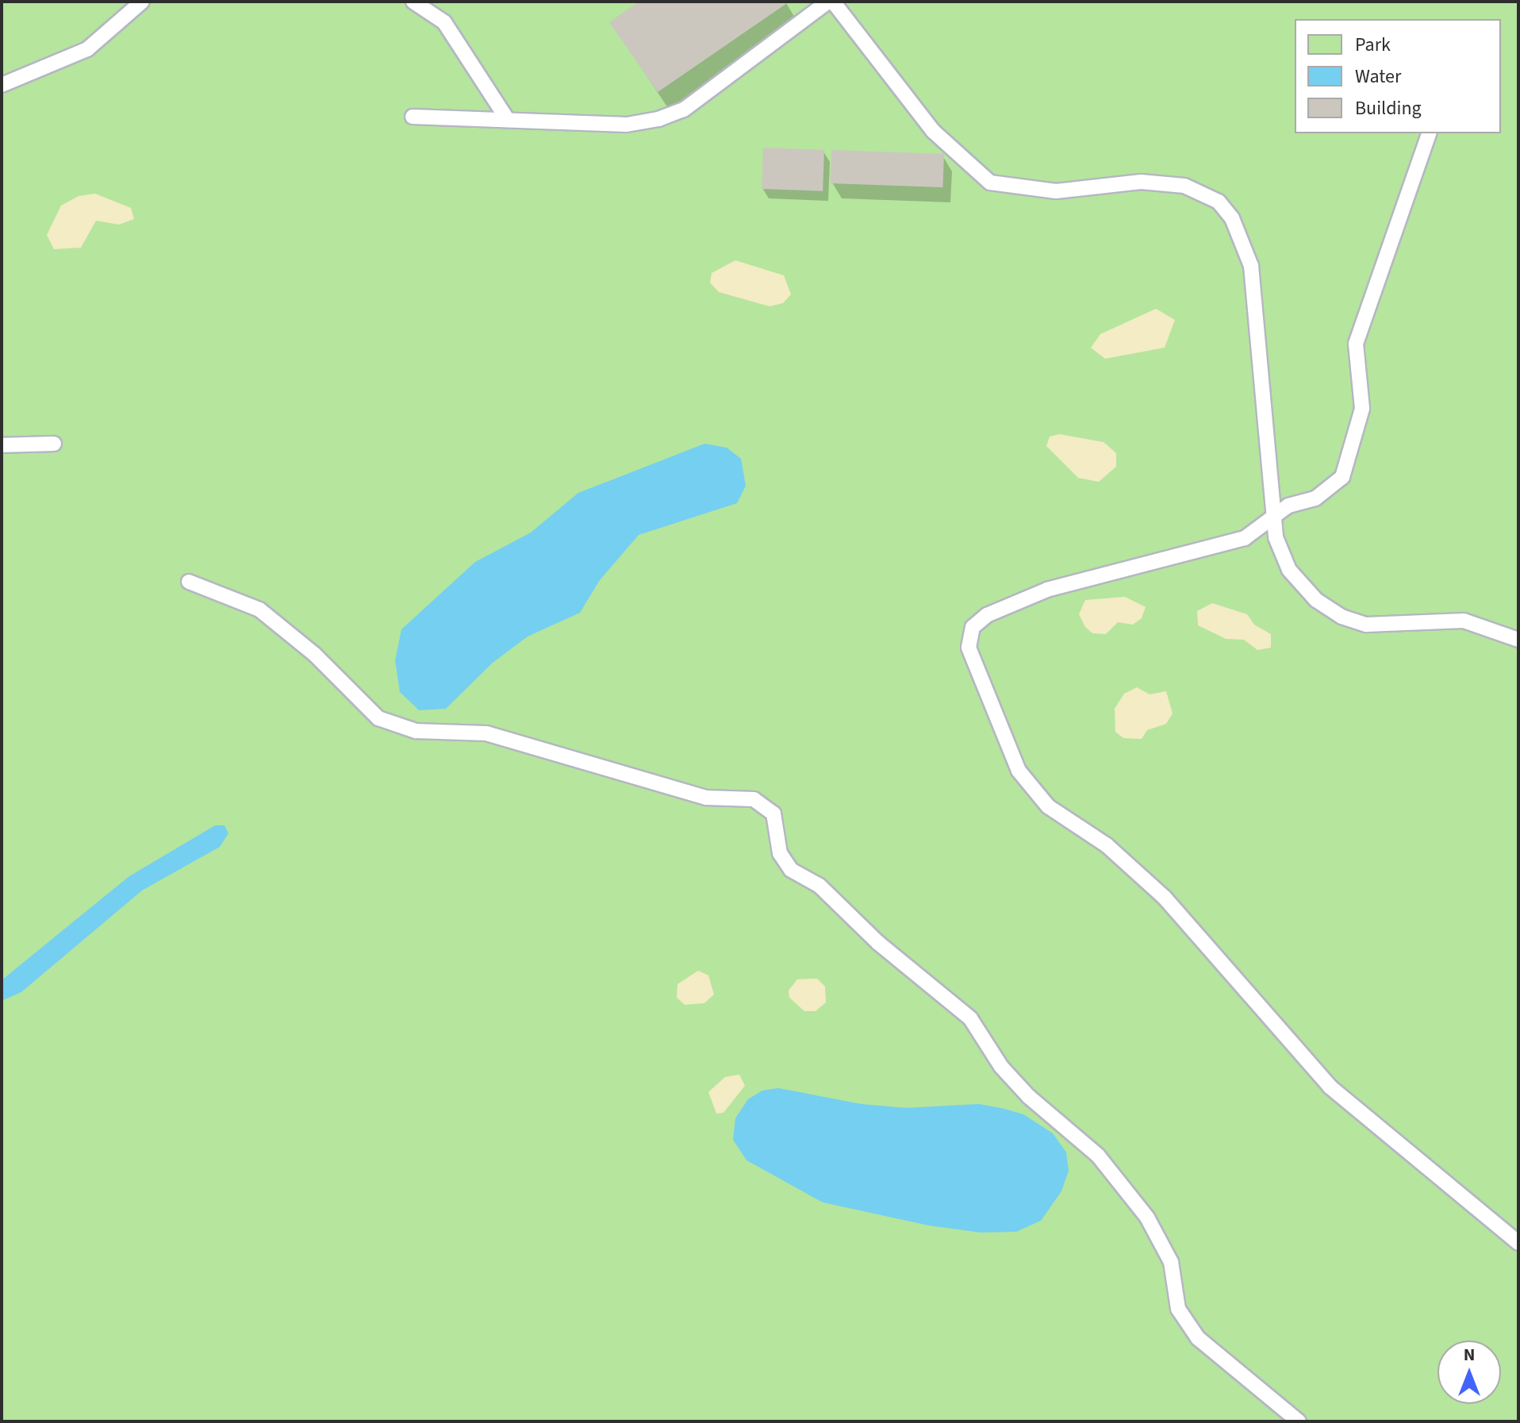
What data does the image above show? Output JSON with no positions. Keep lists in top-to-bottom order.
{
  "legend": ["Park", "Water", "Building"],
  "north": "top"
}
